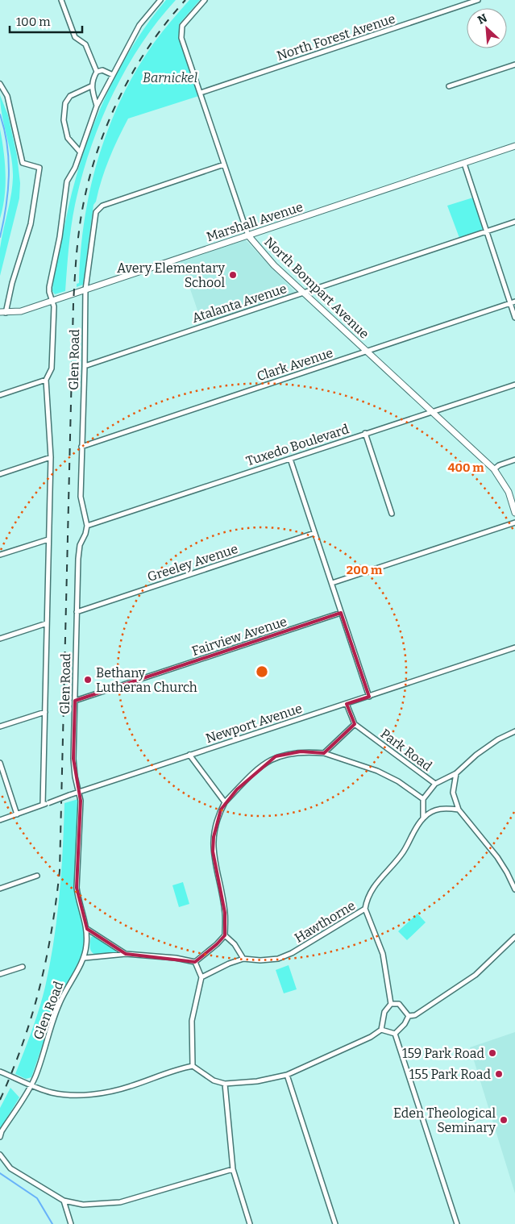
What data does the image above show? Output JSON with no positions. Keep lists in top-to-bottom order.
{
  "streets": {
    "street": [
      "North Forest Avenue",
      "Marshall Avenue",
      "North Bompart Avenue",
      "Atalanta Avenue",
      "Glen Road",
      "Clark Avenue",
      "Tuxedo Boulevard",
      "Greeley Avenue",
      "Fairview Avenue",
      "Newport Avenue",
      "Park Road",
      "Hawthorne"
    ]
  },
  "crossings": [
    ["North Forest Avenue", "North Bompart Avenue"],
    ["Marshall Avenue", "North Bompart Avenue"],
    ["Marshall Avenue", "Glen Road"],
    ["North Bompart Avenue", "Atalanta Avenue"],
    ["North Bompart Avenue", "Glen Road"],
    ["North Bompart Avenue", "Clark Avenue"],
    ["North Bompart Avenue", "Tuxedo Boulevard"],
    ["Atalanta Avenue", "Glen Road"],
    ["Glen Road", "Clark Avenue"],
    ["Glen Road", "Tuxedo Boulevard"],
    ["Glen Road", "Greeley Avenue"],
    ["Glen Road", "Fairview Avenue"],
    ["Glen Road", "Newport Avenue"]
  ],
  "parks": ["Barnickel"],
  "places": [
    "Avery Elementary School",
    "Bethany Lutheran Church",
    "159 Park Road",
    "155 Park Road",
    "Eden Theological Seminary"
  ],
  "scale_bar": "100 m",
  "north": "top left",
  "rings": ["400 m", "200 m"]
}
